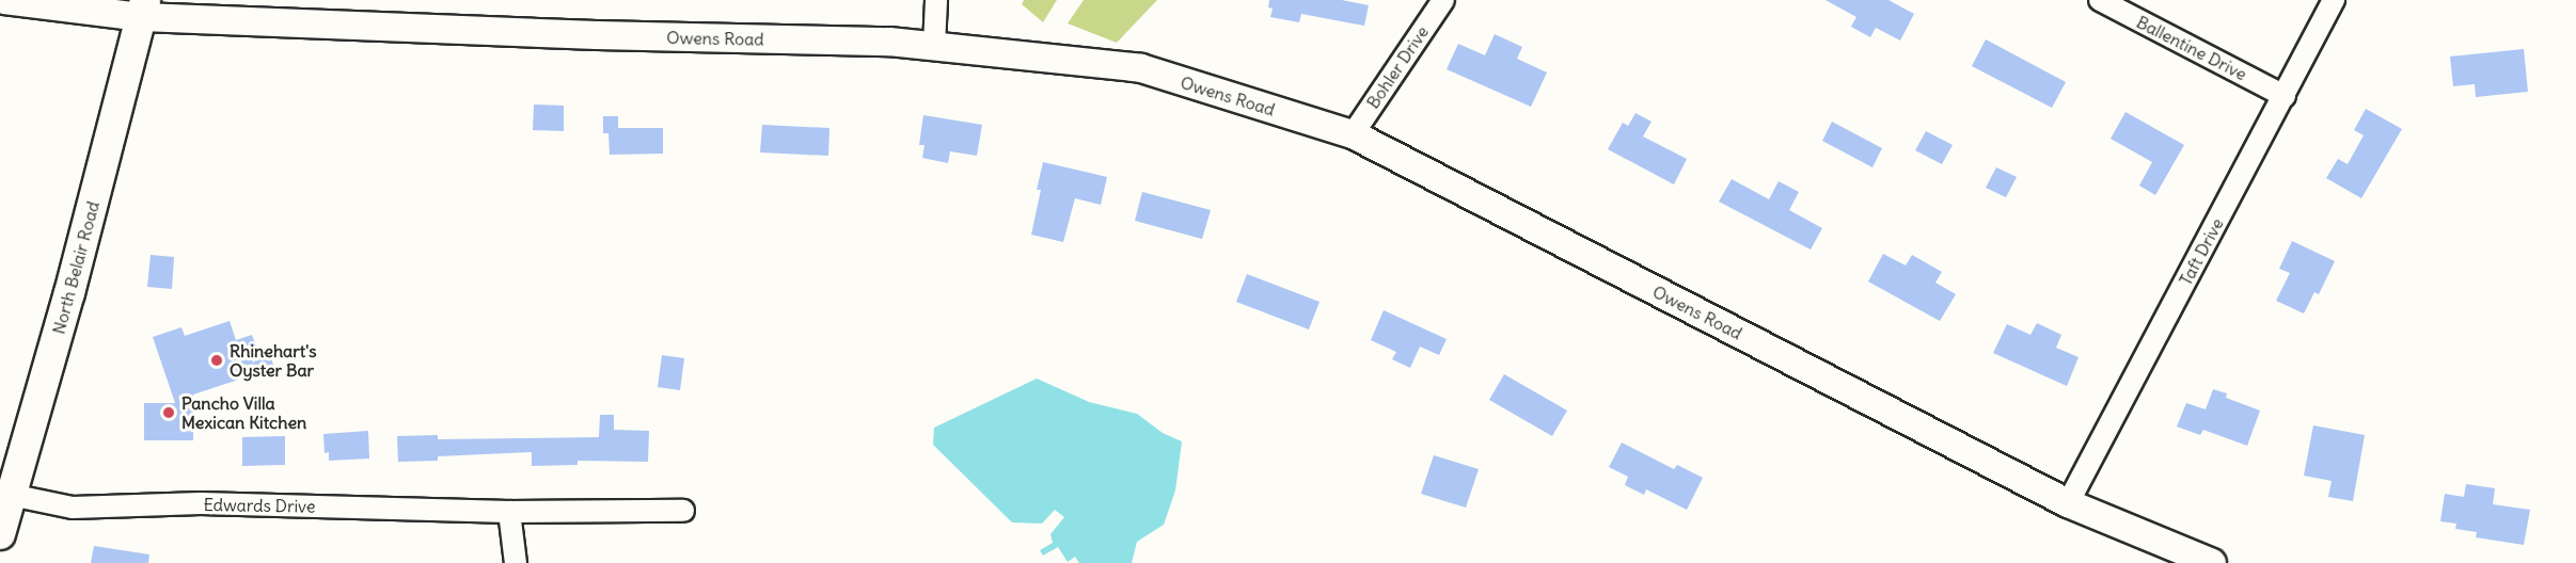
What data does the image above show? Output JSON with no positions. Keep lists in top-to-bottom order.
{
  "streets": {
    "main road": ["North Belair Road"],
    "street": [
      "Owens Road",
      "Ballentine Drive",
      "Bohler Drive",
      "Taft Drive",
      "Edwards Drive"
    ]
  },
  "crossings": [
    ["Owens Road", "Bohler Drive"],
    ["Owens Road", "Taft Drive"],
    ["Owens Road", "North Belair Road"],
    ["Ballentine Drive", "Taft Drive"],
    ["North Belair Road", "Edwards Drive"]
  ],
  "places": ["Rhinehart's Oyster Bar", "Pancho Villa Mexican Kitchen"]
}
